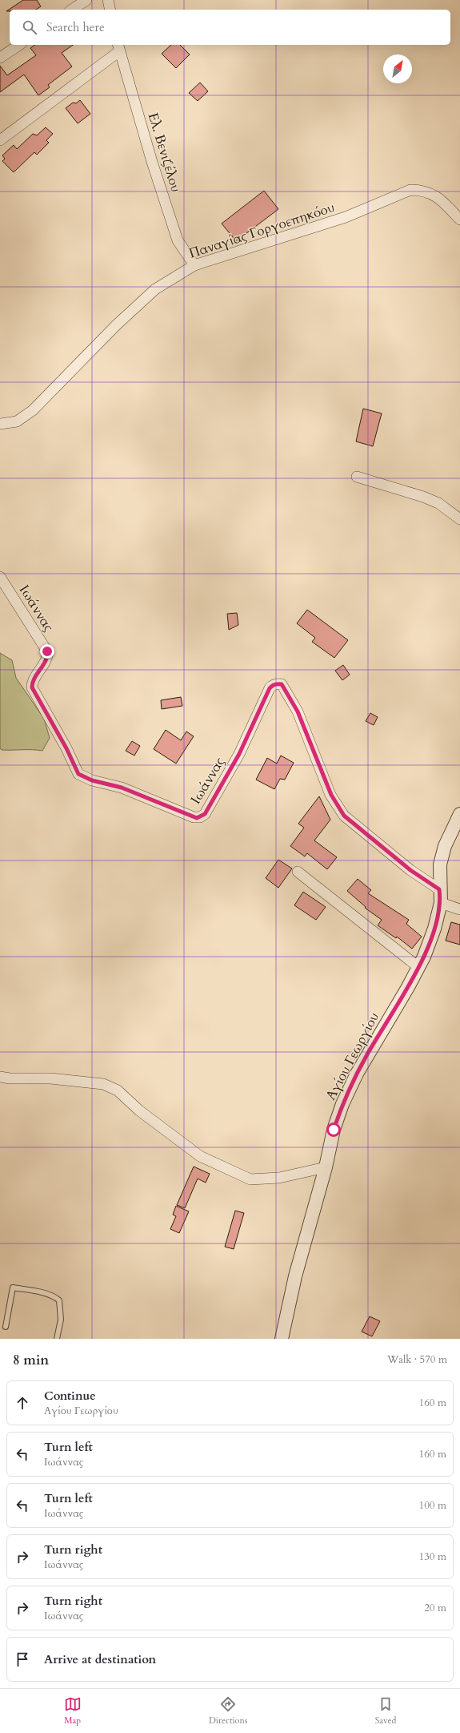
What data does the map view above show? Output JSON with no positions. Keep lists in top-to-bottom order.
{
  "streets": {
    "street": [
      "Ελ. Βενιζέλου",
      "Παναγίας Γοργοεπηκόου",
      "Ιωάννας",
      "Αγίου Γεωργίου"
    ]
  },
  "crossings": [
    ["Ελ. Βενιζέλου", "Παναγίας Γοργοεπηκόου"],
    ["Ιωάννας", "Αγίου Γεωργίου"]
  ],
  "north": "top right",
  "page": {
    "search": "Search here",
    "heading": ["8 min", "Walk · 570 m"],
    "list": [
      ["Continue", "Αγίου Γεωργίου", "160 m"],
      ["Turn left", "Ιωάννας", "160 m"],
      ["Turn left", "Ιωάννας", "100 m"],
      ["Turn right", "Ιωάννας", "130 m"],
      ["Turn right", "Ιωάννας", "20 m"],
      "Arrive at destination"
    ],
    "nav": ["Map", "Directions", "Saved"]
  }
}
